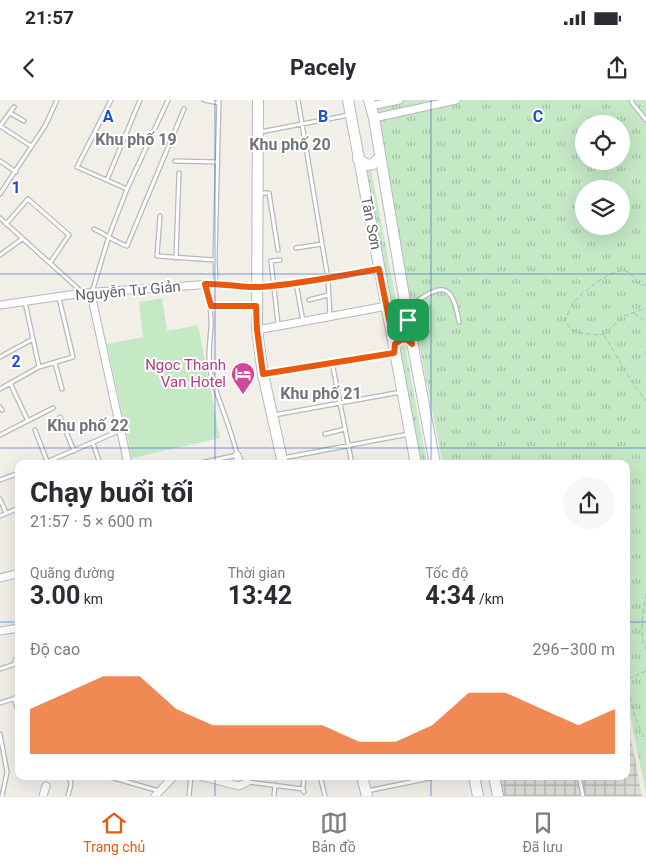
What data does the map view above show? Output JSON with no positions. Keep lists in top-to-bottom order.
{
  "streets": {
    "street": ["Tân Sơn", "Nguyễn Tư Giản"]
  },
  "districts": [
    "Khu phố 19",
    "Khu phố 20",
    "Khu phố 21",
    "Khu phố 22"
  ],
  "places": {
    "hotel": ["Ngoc Thanh Van Hotel"]
  },
  "page": {
    "status": "21:57",
    "header": "Pacely",
    "heading": ["Chạy buổi tối", "21:57 · 5 × 600 m"],
    "stats": [
      ["Quãng đường", "3.00 km"],
      ["Thời gian", "13:42"],
      ["Tốc độ", "4:34 /km"]
    ],
    "chart": ["Độ cao", "296–300 m"],
    "tabs": ["Trang chủ", "Bản đồ", "Đã lưu"]
  },
  "grid": {
    "columns": ["A", "B", "C"],
    "rows": ["1", "2"]
  }
}
